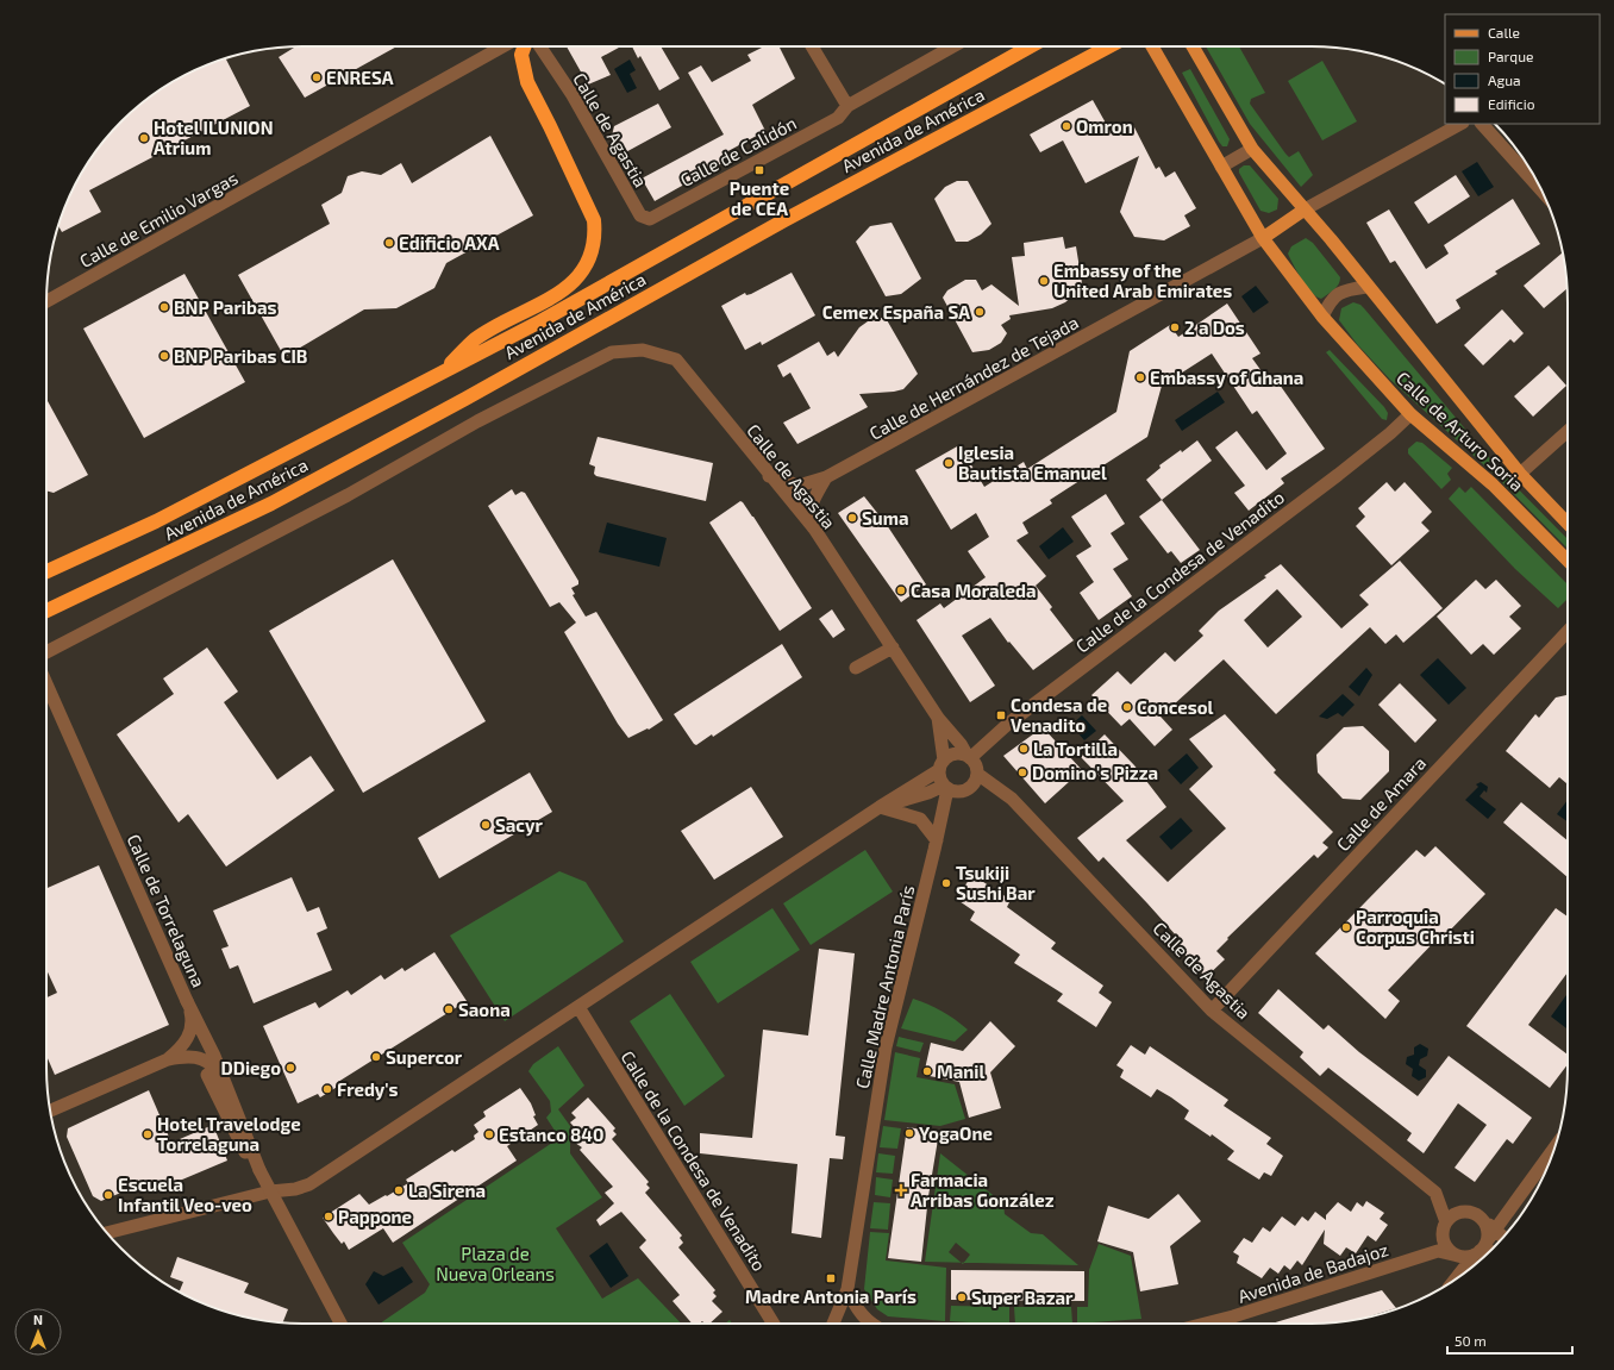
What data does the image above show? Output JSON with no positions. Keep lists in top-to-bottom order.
{
  "streets": {
    "highway": ["Avenida de América"],
    "main road": ["Calle de Arturo Soria"],
    "street": [
      "Calle de Agastia",
      "Calle de Calidón",
      "Calle de Emilio Vargas",
      "Calle de Hernández de Tejada",
      "Calle de la Condesa de Venadito",
      "Calle de Amara",
      "Calle de Torrelaguna",
      "Calle Madre Antonia París",
      "Avenida de Badajoz"
    ]
  },
  "crossings": [
    ["Calle de Agastia", "Calle de Calidón"],
    ["Calle de Agastia", "Calle de Hernández de Tejada"],
    ["Calle de Agastia", "Calle de la Condesa de Venadito"],
    ["Calle de Agastia", "Calle de Amara"],
    ["Calle de Agastia", "Calle Madre Antonia París"],
    ["Calle de Agastia", "Avenida de Badajoz"],
    ["Calle de Hernández de Tejada", "Calle de Arturo Soria"],
    ["Calle de Arturo Soria", "Calle de la Condesa de Venadito"],
    ["Calle de la Condesa de Venadito", "Calle Madre Antonia París"]
  ],
  "parks": ["Plaza de Nueva Orleans"],
  "places": {
    "other": [
      "ENRESA",
      "Omron",
      "Hotel ILUNION Atrium",
      "Edificio AXA",
      "Embassy of the United Arab Emirates",
      "BNP Paribas",
      "Cemex España SA",
      "2 a Dos",
      "BNP Paribas CIB",
      "Embassy of Ghana",
      "Iglesia Bautista Emanuel",
      "Suma",
      "Casa Moraleda",
      "Concesol",
      "La Tortilla",
      "Domino's Pizza",
      "Sacyr",
      "Tsukiji Sushi Bar",
      "Parroquia Corpus Christi",
      "Saona",
      "Supercor",
      "DDiego",
      "Manil",
      "Fredy's",
      "YogaOne",
      "Hotel Travelodge Torrelaguna",
      "Estanco 840",
      "La Sirena",
      "Escuela Infantil Veo-veo",
      "Pappone",
      "Super Bazar"
    ],
    "transit": ["Puente de CEA", "Condesa de Venadito", "Madre Antonia París"],
    "health": ["Farmacia Arribas González"]
  },
  "legend": [
    "Calle",
    "Parque",
    "Agua",
    "Edificio"
  ],
  "scale_bar": "50 m",
  "north": "top"
}
